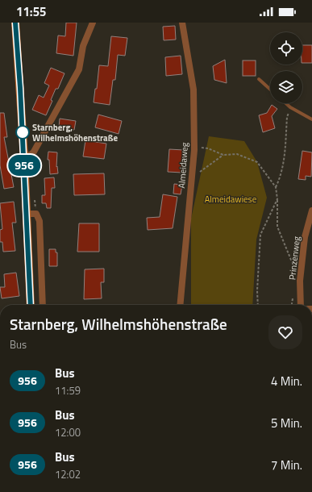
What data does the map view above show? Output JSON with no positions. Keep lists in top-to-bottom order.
{
  "streets": {
    "street": ["Almeidaweg", "Prinzenweg"]
  },
  "parks": ["Almeidawiese"],
  "places": ["Starnberg, Wilhelmshöhenstraße"],
  "lines": ["bus line 956"],
  "page": {
    "status": "11:55",
    "on_map": "956",
    "heading": ["Starnberg, Wilhelmshöhenstraße", "Bus"],
    "list": [
      {
        "mark": "956",
        "name": "Bus",
        "note": "11:59",
        "value": "4 Min."
      },
      {
        "mark": "956",
        "name": "Bus",
        "note": "12:00",
        "value": "5 Min."
      },
      {
        "mark": "956",
        "name": "Bus",
        "note": "12:02",
        "value": "7 Min."
      }
    ]
  }
}
